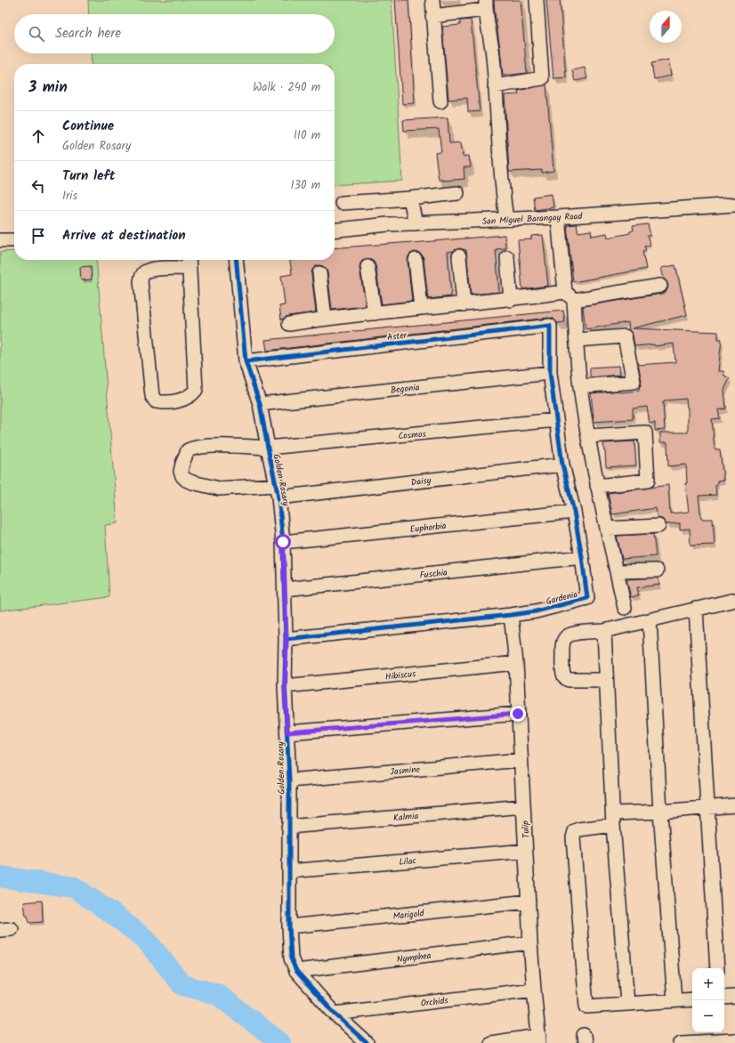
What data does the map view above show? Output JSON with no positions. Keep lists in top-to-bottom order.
{
  "streets": {
    "street": [
      "San Miguel Barangay Road",
      "Aster",
      "Begonia",
      "Cosmos",
      "Golden Rosary",
      "Daisy",
      "Euphorbia",
      "Fuschia",
      "Gardenia",
      "Hibiscus",
      "Jasmine",
      "Kalmia",
      "Tulip",
      "Lilac",
      "Marigold",
      "Nymphea",
      "Orchids"
    ]
  },
  "crossings": [
    ["Aster", "Golden Rosary"],
    ["Aster", "Gardenia"],
    ["Begonia", "Golden Rosary"],
    ["Begonia", "Gardenia"],
    ["Cosmos", "Golden Rosary"],
    ["Cosmos", "Daisy"],
    ["Cosmos", "Gardenia"],
    ["Golden Rosary", "Daisy"],
    ["Golden Rosary", "Euphorbia"],
    ["Golden Rosary", "Fuschia"],
    ["Golden Rosary", "Gardenia"],
    ["Golden Rosary", "Hibiscus"],
    ["Golden Rosary", "Jasmine"],
    ["Golden Rosary", "Kalmia"],
    ["Golden Rosary", "Lilac"],
    ["Golden Rosary", "Marigold"],
    ["Golden Rosary", "Nymphea"],
    ["Golden Rosary", "Orchids"],
    ["Daisy", "Gardenia"],
    ["Euphorbia", "Gardenia"],
    ["Fuschia", "Gardenia"],
    ["Gardenia", "Tulip"],
    ["Hibiscus", "Tulip"],
    ["Jasmine", "Tulip"],
    ["Kalmia", "Tulip"],
    ["Tulip", "Lilac"],
    ["Tulip", "Marigold"],
    ["Tulip", "Nymphea"],
    ["Tulip", "Orchids"]
  ],
  "north": "top",
  "page": {
    "search": "Search here",
    "heading": ["3 min", "Walk · 240 m"],
    "list": [
      ["Continue", "Golden Rosary", "110 m"],
      ["Turn left", "Iris", "130 m"],
      "Arrive at destination"
    ],
    "map_buttons": ["+", "−"]
  }
}
